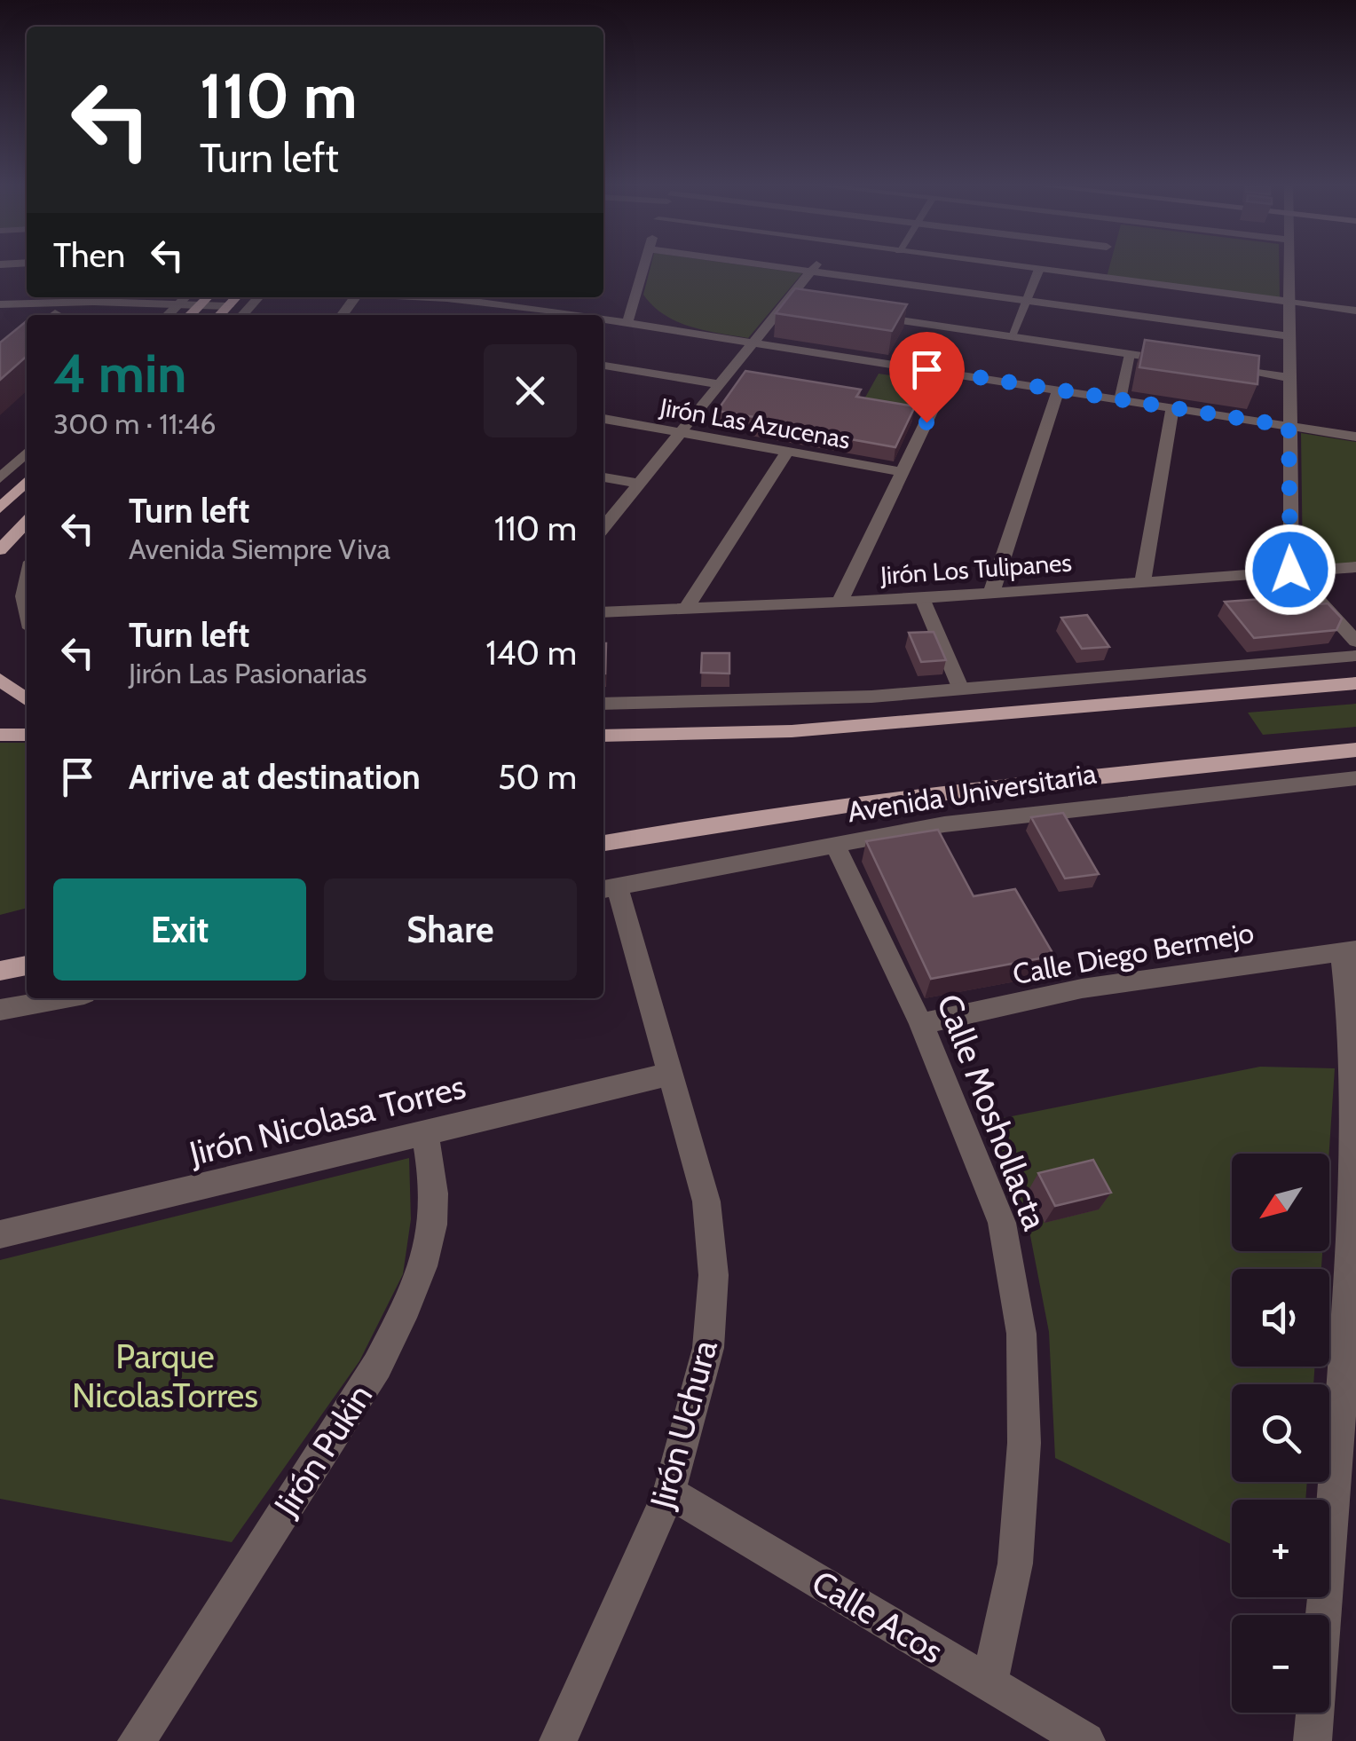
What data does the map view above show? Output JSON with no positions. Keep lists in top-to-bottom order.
{
  "streets": {
    "main road": ["Avenida Universitaria"],
    "street": [
      "Jirón Las Azucenas",
      "Jirón Los Tulipanes",
      "Calle Diego Bermejo",
      "Calle Moshollacta",
      "Jirón Nicolasa Torres",
      "Jirón Uchura",
      "Jirón Pukin",
      "Calle Acos"
    ]
  },
  "crossings": [
    ["Avenida Universitaria", "Calle Moshollacta"],
    ["Avenida Universitaria", "Jirón Uchura"],
    ["Calle Diego Bermejo", "Calle Moshollacta"],
    ["Calle Moshollacta", "Calle Acos"],
    ["Jirón Nicolasa Torres", "Jirón Uchura"],
    ["Jirón Nicolasa Torres", "Jirón Pukin"],
    ["Jirón Uchura", "Calle Acos"]
  ],
  "parks": ["Parque NicolasTorres"],
  "north": "bottom left",
  "page": {
    "turn": ["110 m", "Turn left"],
    "then": "Then",
    "heading": ["4 min", "300 m · 11:46"],
    "list": [
      {
        "name": "Turn left",
        "note": "Avenida Siempre Viva",
        "value": "110 m"
      },
      {
        "name": "Turn left",
        "note": "Jirón Las Pasionarias",
        "value": "140 m"
      },
      {
        "name": "Arrive at destination",
        "value": "50 m"
      }
    ],
    "buttons": ["Exit", "Share"],
    "map_buttons": ["+", "−"]
  }
}
